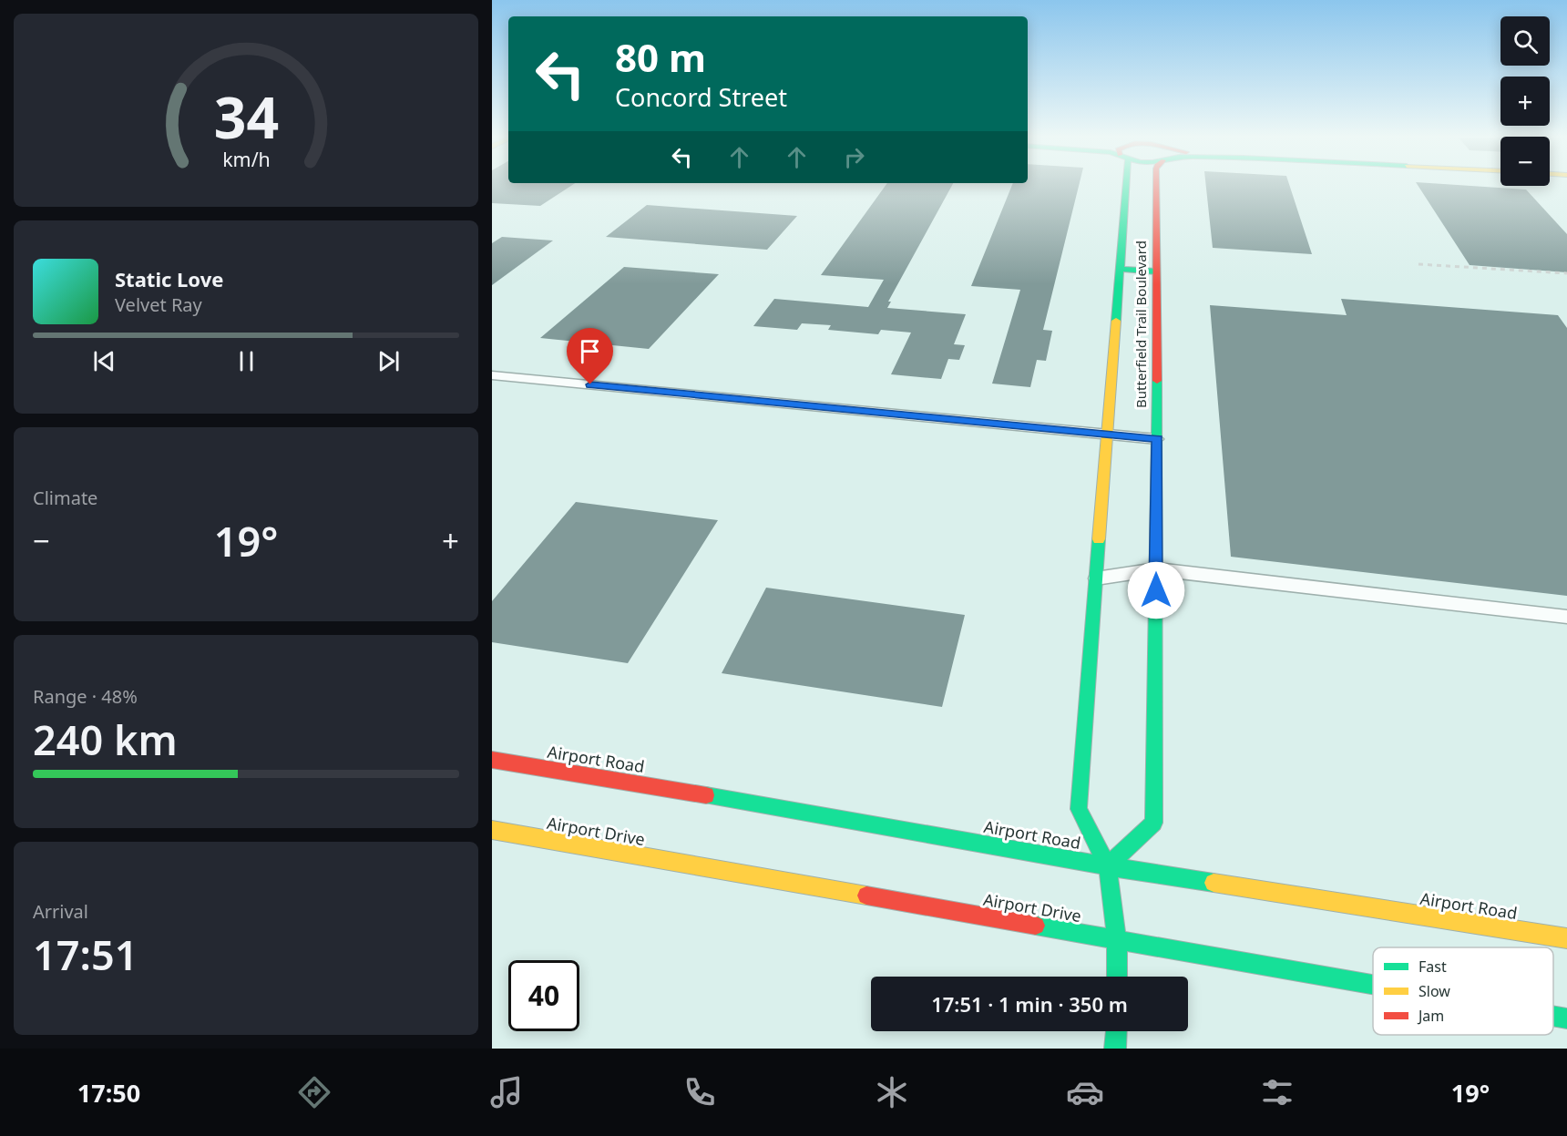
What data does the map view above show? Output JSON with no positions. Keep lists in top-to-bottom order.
{
  "streets": {
    "street": ["Butterfield Trail Boulevard", "Airport Road", "Airport Drive"]
  },
  "crossings": [
    ["Butterfield Trail Boulevard", "Airport Road"],
    ["Butterfield Trail Boulevard", "Airport Drive"]
  ],
  "legend": ["Fast", "Slow", "Jam"],
  "page": {
    "map_buttons": ["+", "−"],
    "turn": ["80 m", "Concord Street"],
    "song": ["Static Love", "Velvet Ray"],
    "tile": [
      "Climate",
      ["Range · 48%", "240 km"],
      ["Arrival", "17:51"]
    ],
    "heat": ["−", "19°", "+"],
    "limit": "40",
    "trip": "17:51 · 1 min · 350 m",
    "tabs": ["17:50", "19°"],
    "gauge": ["34", "km/h"]
  }
}
